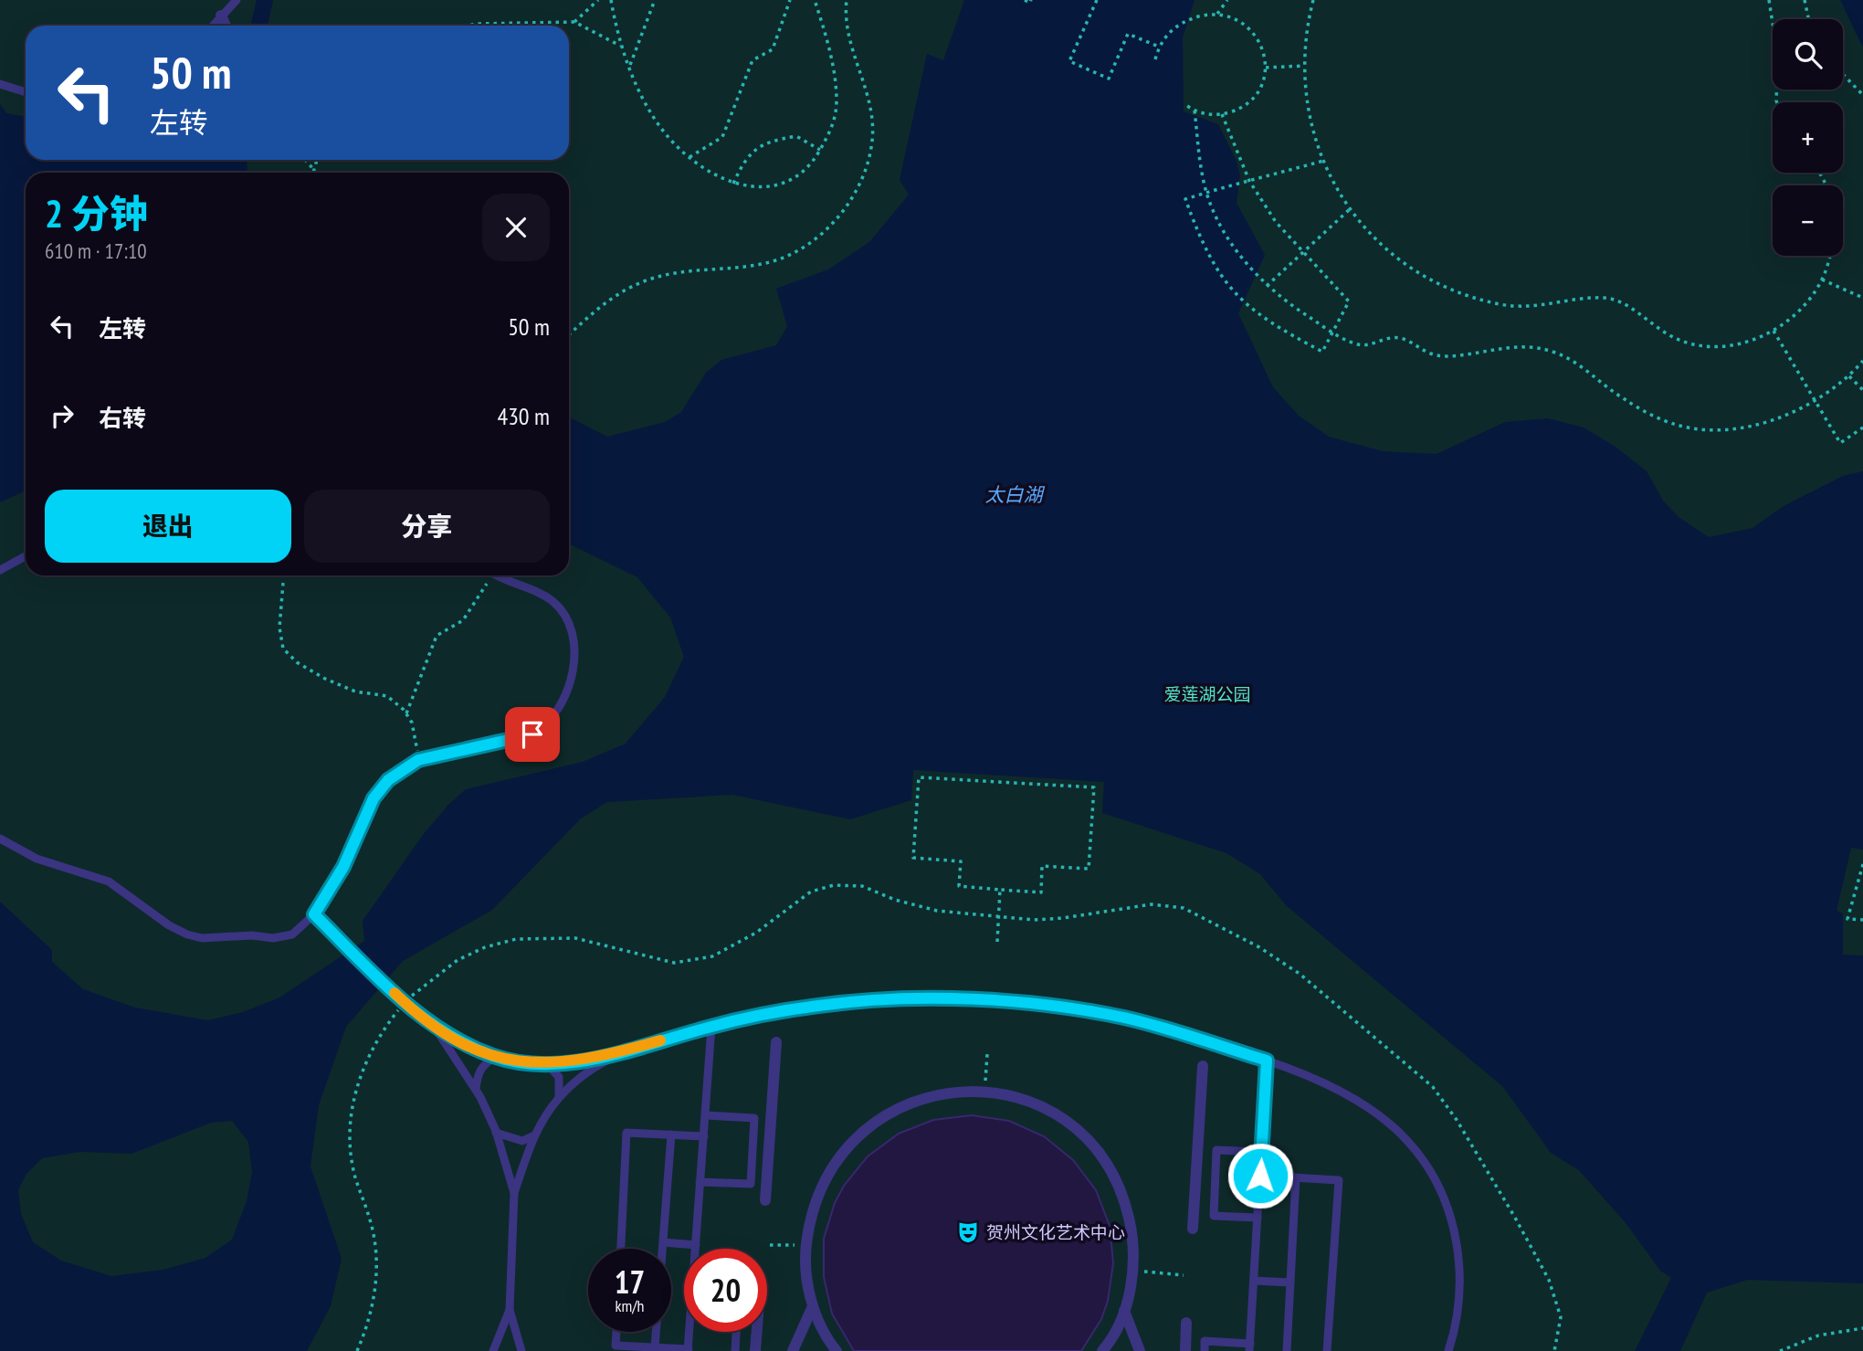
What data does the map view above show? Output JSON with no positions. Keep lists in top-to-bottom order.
{
  "water": ["太白湖"],
  "parks": ["爱莲湖公园"],
  "places": {
    "theatre": ["贺州文化艺术中心"]
  },
  "page": {
    "map_buttons": ["+", "−"],
    "turn": ["50 m", "左转"],
    "heading": ["2 分钟", "610 m · 17:10"],
    "list": [
      {
        "name": "左转",
        "value": "50 m"
      },
      {
        "name": "右转",
        "value": "430 m"
      }
    ],
    "buttons": ["退出", "分享"],
    "speed": "17 km/h",
    "limit": "20"
  }
}
